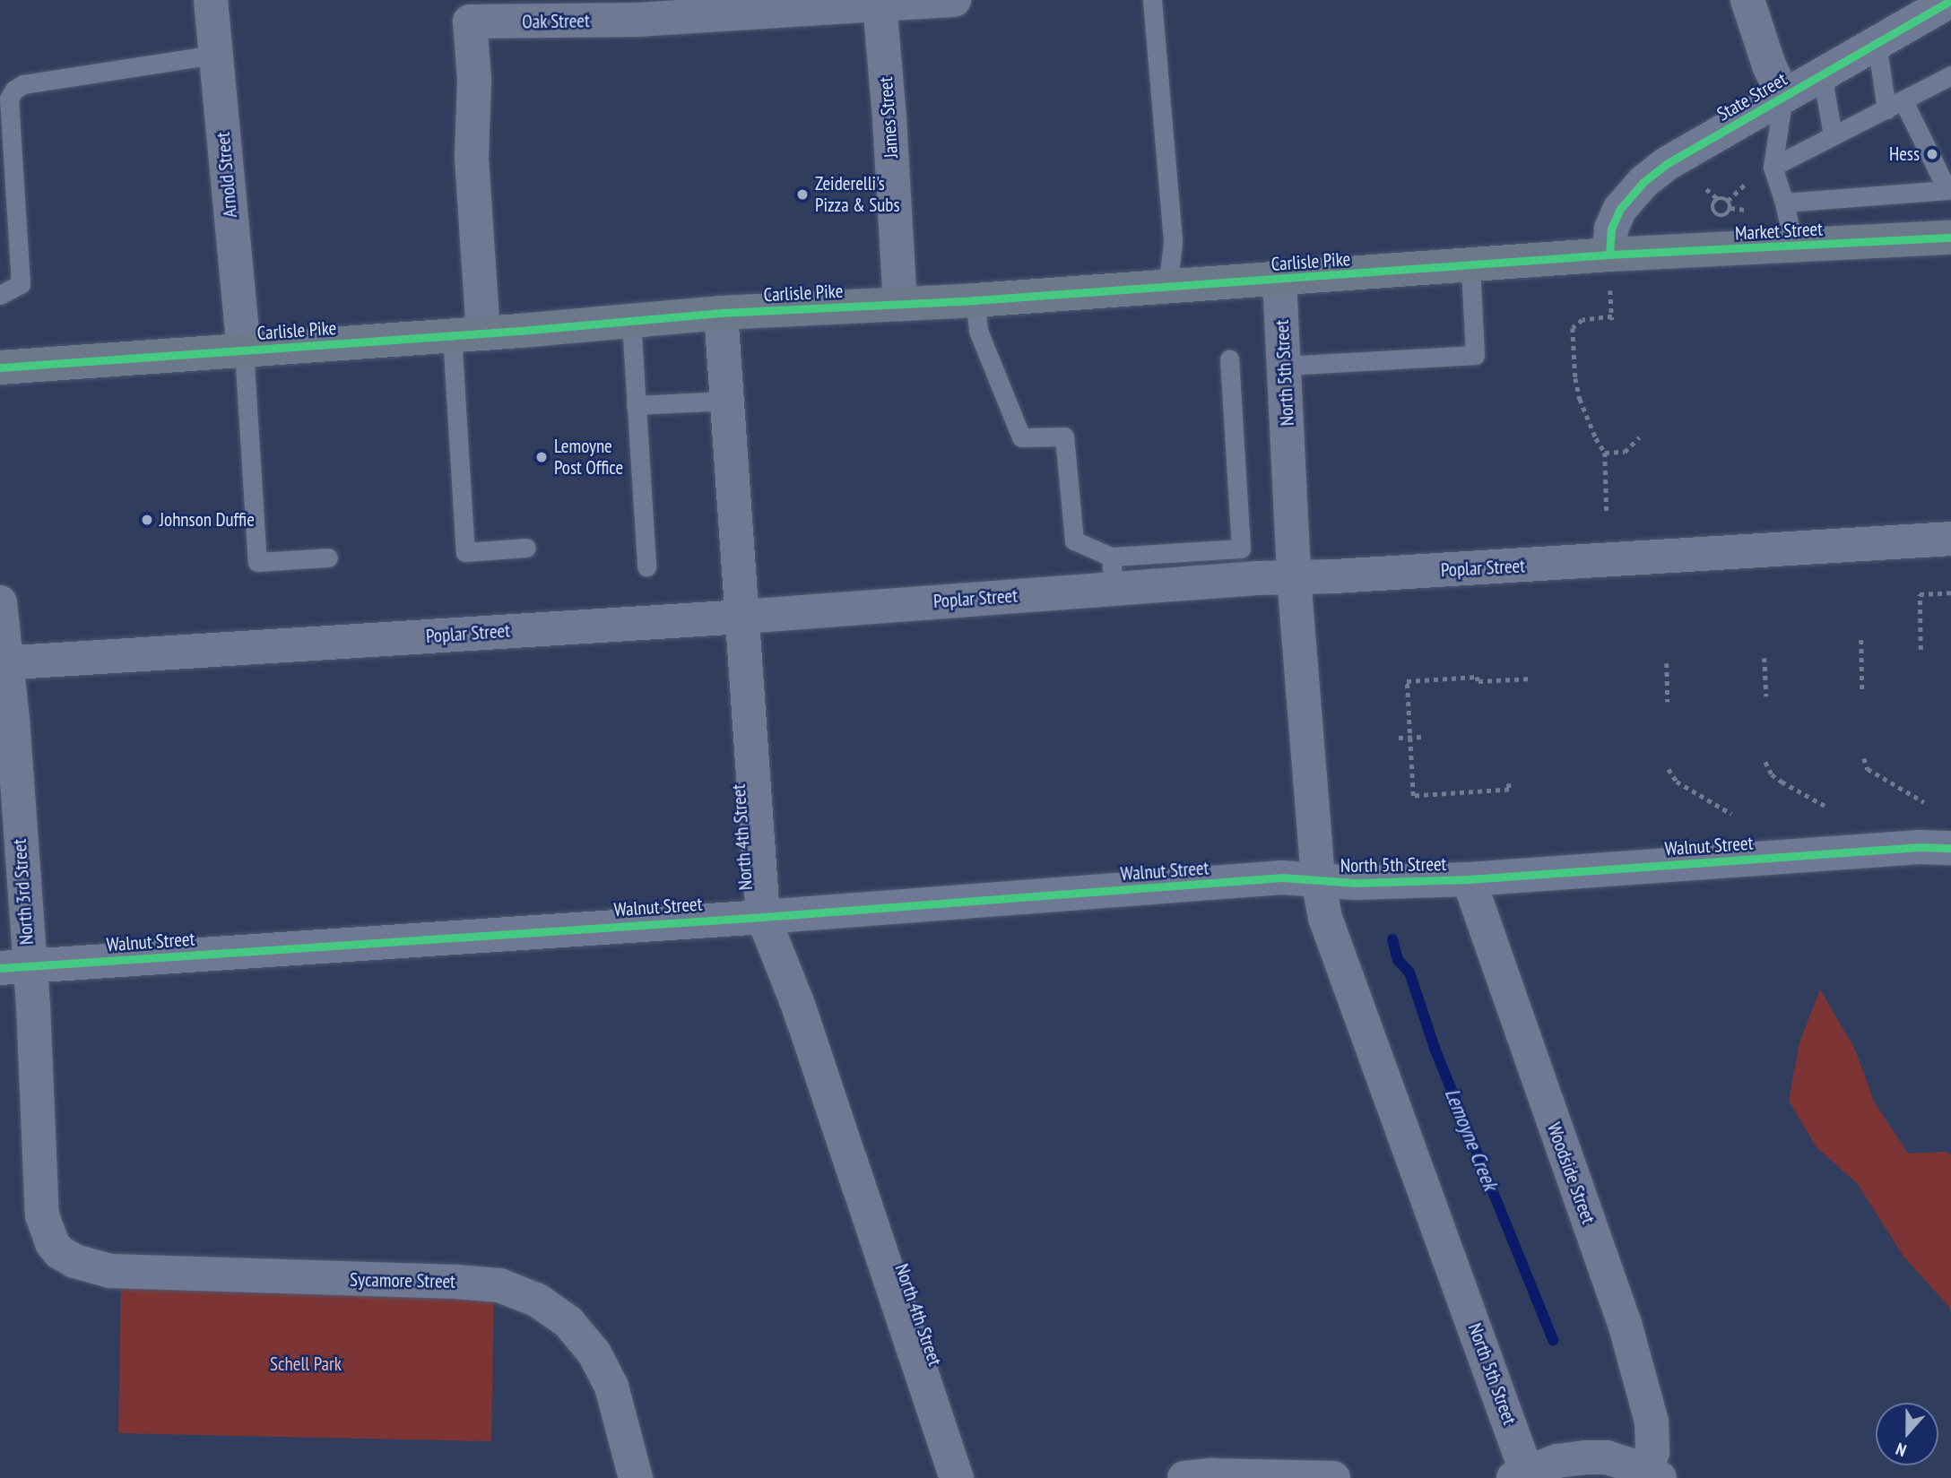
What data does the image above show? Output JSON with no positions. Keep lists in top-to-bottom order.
{
  "streets": {
    "main road": ["Market Street", "Carlisle Pike"],
    "street": [
      "Oak Street",
      "State Street",
      "James Street",
      "Arnold Street",
      "North 5th Street",
      "Poplar Street",
      "North 4th Street",
      "Walnut Street",
      "North 3rd Street",
      "Woodside Street",
      "Sycamore Street"
    ]
  },
  "crossings": [
    ["Oak Street", "James Street"],
    ["Oak Street", "Carlisle Pike"],
    ["State Street", "Market Street"],
    ["State Street", "Carlisle Pike"],
    ["James Street", "Carlisle Pike"],
    ["Arnold Street", "Carlisle Pike"],
    ["Market Street", "Carlisle Pike"],
    ["Carlisle Pike", "North 5th Street"],
    ["Carlisle Pike", "North 4th Street"],
    ["North 5th Street", "Poplar Street"],
    ["North 5th Street", "Walnut Street"],
    ["North 5th Street", "Woodside Street"],
    ["Poplar Street", "North 4th Street"],
    ["Poplar Street", "North 3rd Street"],
    ["North 4th Street", "Walnut Street"],
    ["Walnut Street", "North 3rd Street"],
    ["Walnut Street", "Woodside Street"],
    ["North 3rd Street", "Sycamore Street"]
  ],
  "water": ["Lemoyne Creek"],
  "parks": ["Schell Park"],
  "places": [
    "Hess",
    "Zeiderelli's Pizza & Subs",
    "Lemoyne Post Office",
    "Johnson Duffie"
  ],
  "north": "bottom"
}
